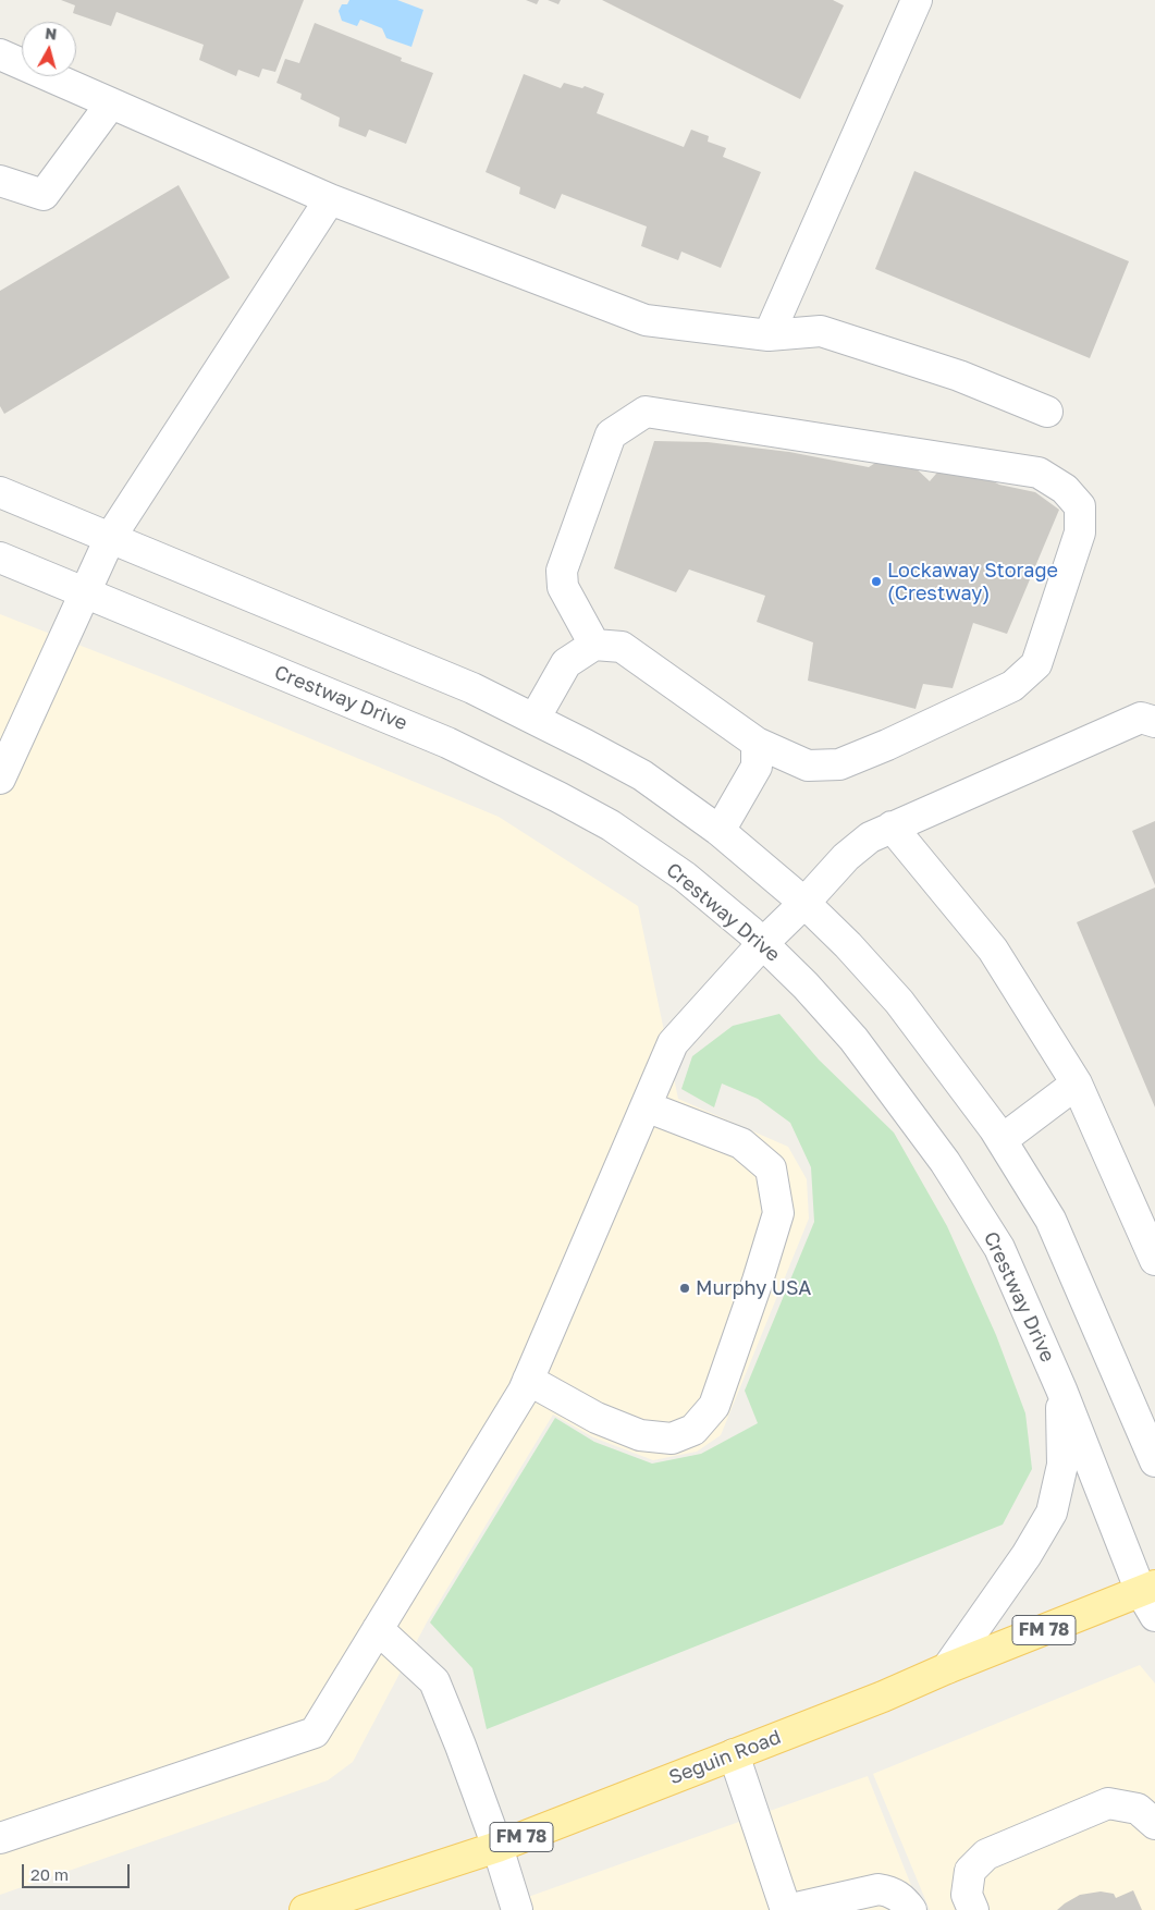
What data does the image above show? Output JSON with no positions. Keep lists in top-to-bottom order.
{
  "streets": {
    "main road": ["FM 78", "Seguin Road"],
    "street": ["Crestway Drive"]
  },
  "crossings": [
    ["Crestway Drive", "Seguin Road"]
  ],
  "places": ["Lockaway Storage (Crestway)", "Murphy USA"],
  "scale_bar": "20 m",
  "north": "top"
}
